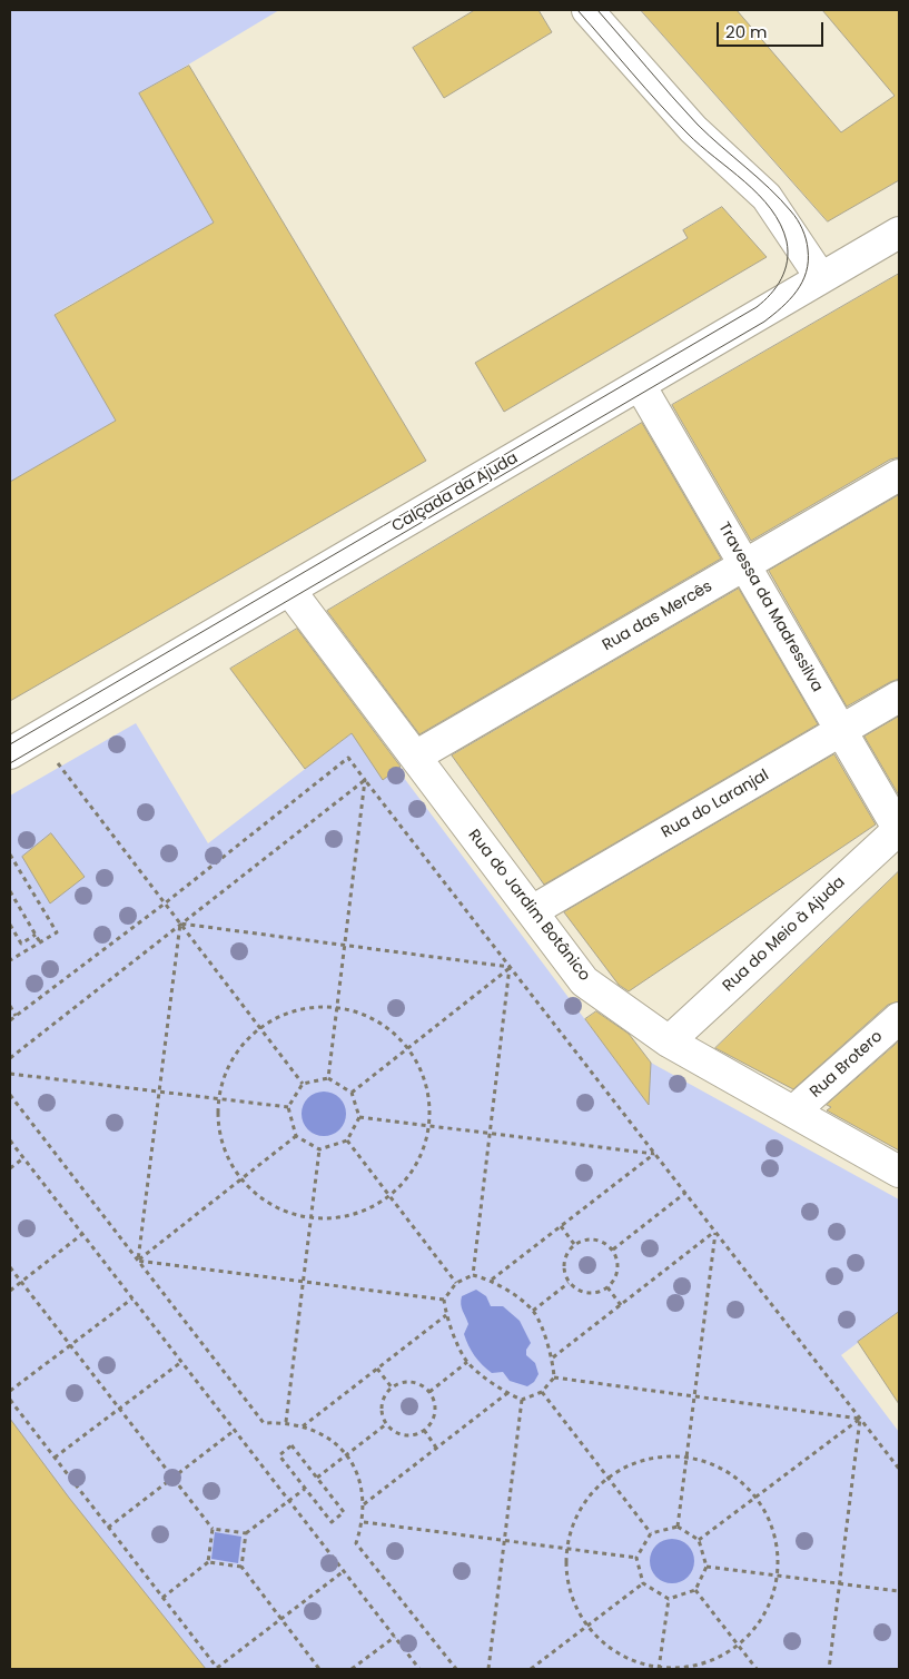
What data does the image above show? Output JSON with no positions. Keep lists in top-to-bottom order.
{
  "streets": {
    "street": [
      "Calçada da Ajuda",
      "Travessa da Madressilva",
      "Rua das Mercês",
      "Rua do Laranjal",
      "Rua do Jardim Botânico",
      "Rua do Meio à Ajuda",
      "Rua Brotero"
    ]
  },
  "crossings": [
    ["Calçada da Ajuda", "Travessa da Madressilva"],
    ["Calçada da Ajuda", "Rua do Jardim Botânico"],
    ["Travessa da Madressilva", "Rua das Mercês"],
    ["Travessa da Madressilva", "Rua do Laranjal"],
    ["Travessa da Madressilva", "Rua do Meio à Ajuda"],
    ["Rua das Mercês", "Rua do Jardim Botânico"],
    ["Rua do Laranjal", "Rua do Jardim Botânico"],
    ["Rua do Jardim Botânico", "Rua do Meio à Ajuda"],
    ["Rua do Jardim Botânico", "Rua Brotero"]
  ],
  "scale_bar": "20 m"
}
